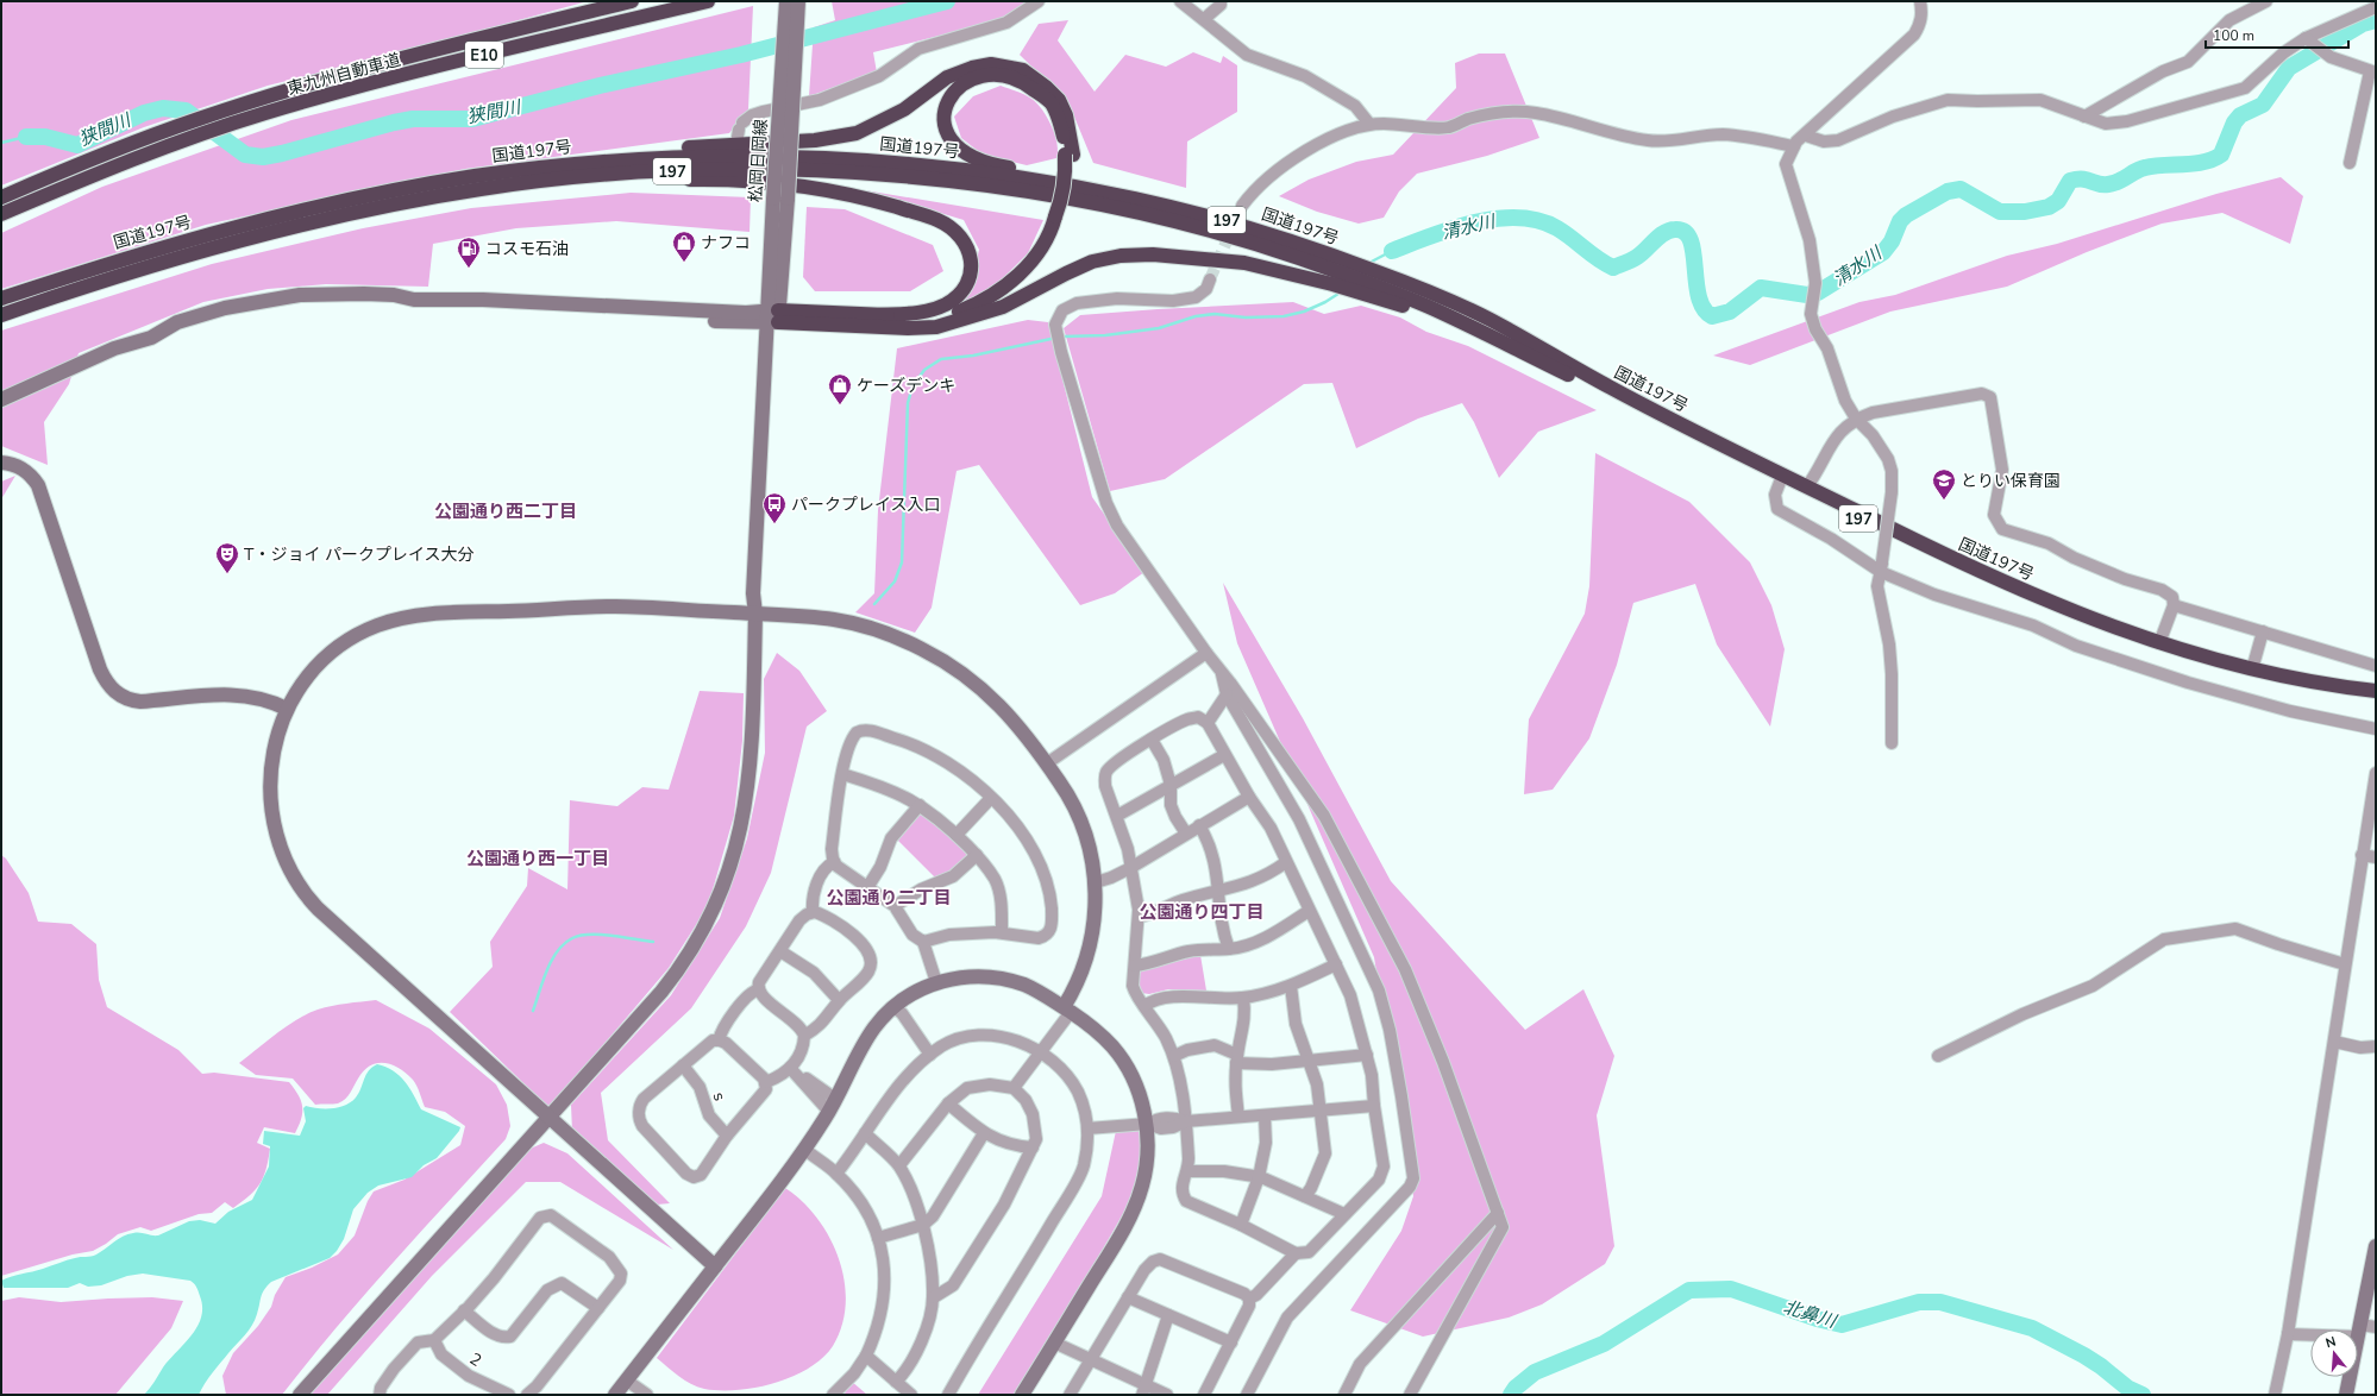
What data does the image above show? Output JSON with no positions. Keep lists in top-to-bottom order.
{
  "streets": {
    "highway": [
      "E10",
      "東九州自動車道",
      "国道197号",
      "197"
    ],
    "street": ["松岡日岡線", "s", "2"]
  },
  "districts": [
    "公園通り西二丁目",
    "公園通り西一丁目",
    "公園通り二丁目",
    "公園通り四丁目"
  ],
  "water": ["狭間川", "清水川", "北鼻川"],
  "places": {
    "shop": ["ナフコ", "ケーズデンキ"],
    "fuel station": ["コスモ石油"],
    "school or university": ["とりい保育園"],
    "bus stop": ["パークプレイス入口"],
    "theatre": ["T・ジョイ パークプレイス大分"]
  },
  "scale_bar": "100 m",
  "north": "top"
}
